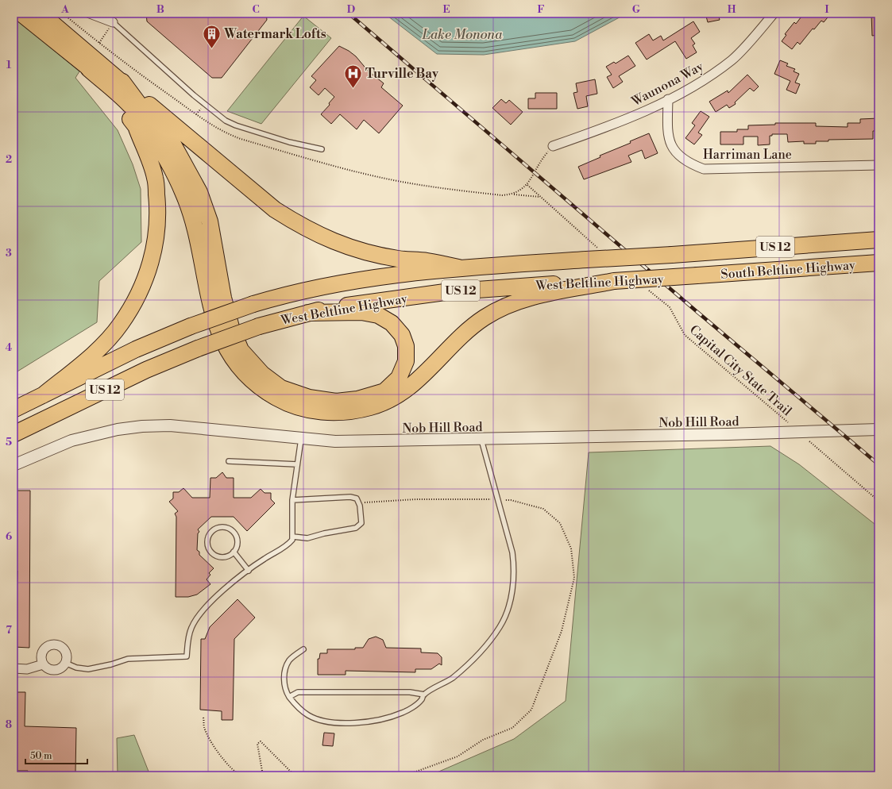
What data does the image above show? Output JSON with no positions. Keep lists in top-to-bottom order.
{
  "streets": {
    "highway": ["US 12", "South Beltline Highway", "West Beltline Highway"],
    "street": ["Waunona Way", "Harriman Lane", "Nob Hill Road"],
    "path": ["Capital City State Trail"]
  },
  "crossings": [
    ["Waunona Way", "Harriman Lane"],
    ["South Beltline Highway", "West Beltline Highway"],
    ["Capital City State Trail", "Nob Hill Road"]
  ],
  "water": ["Lake Monona"],
  "places": {
    "building": ["Watermark Lofts"],
    "hospital": ["Turville Bay"]
  },
  "scale_bar": "50 m",
  "grid": {
    "columns": [
      "A",
      "B",
      "C",
      "D",
      "E",
      "F",
      "G",
      "H",
      "I"
    ],
    "rows": [
      "1",
      "2",
      "3",
      "4",
      "5",
      "6",
      "7",
      "8"
    ]
  }
}
